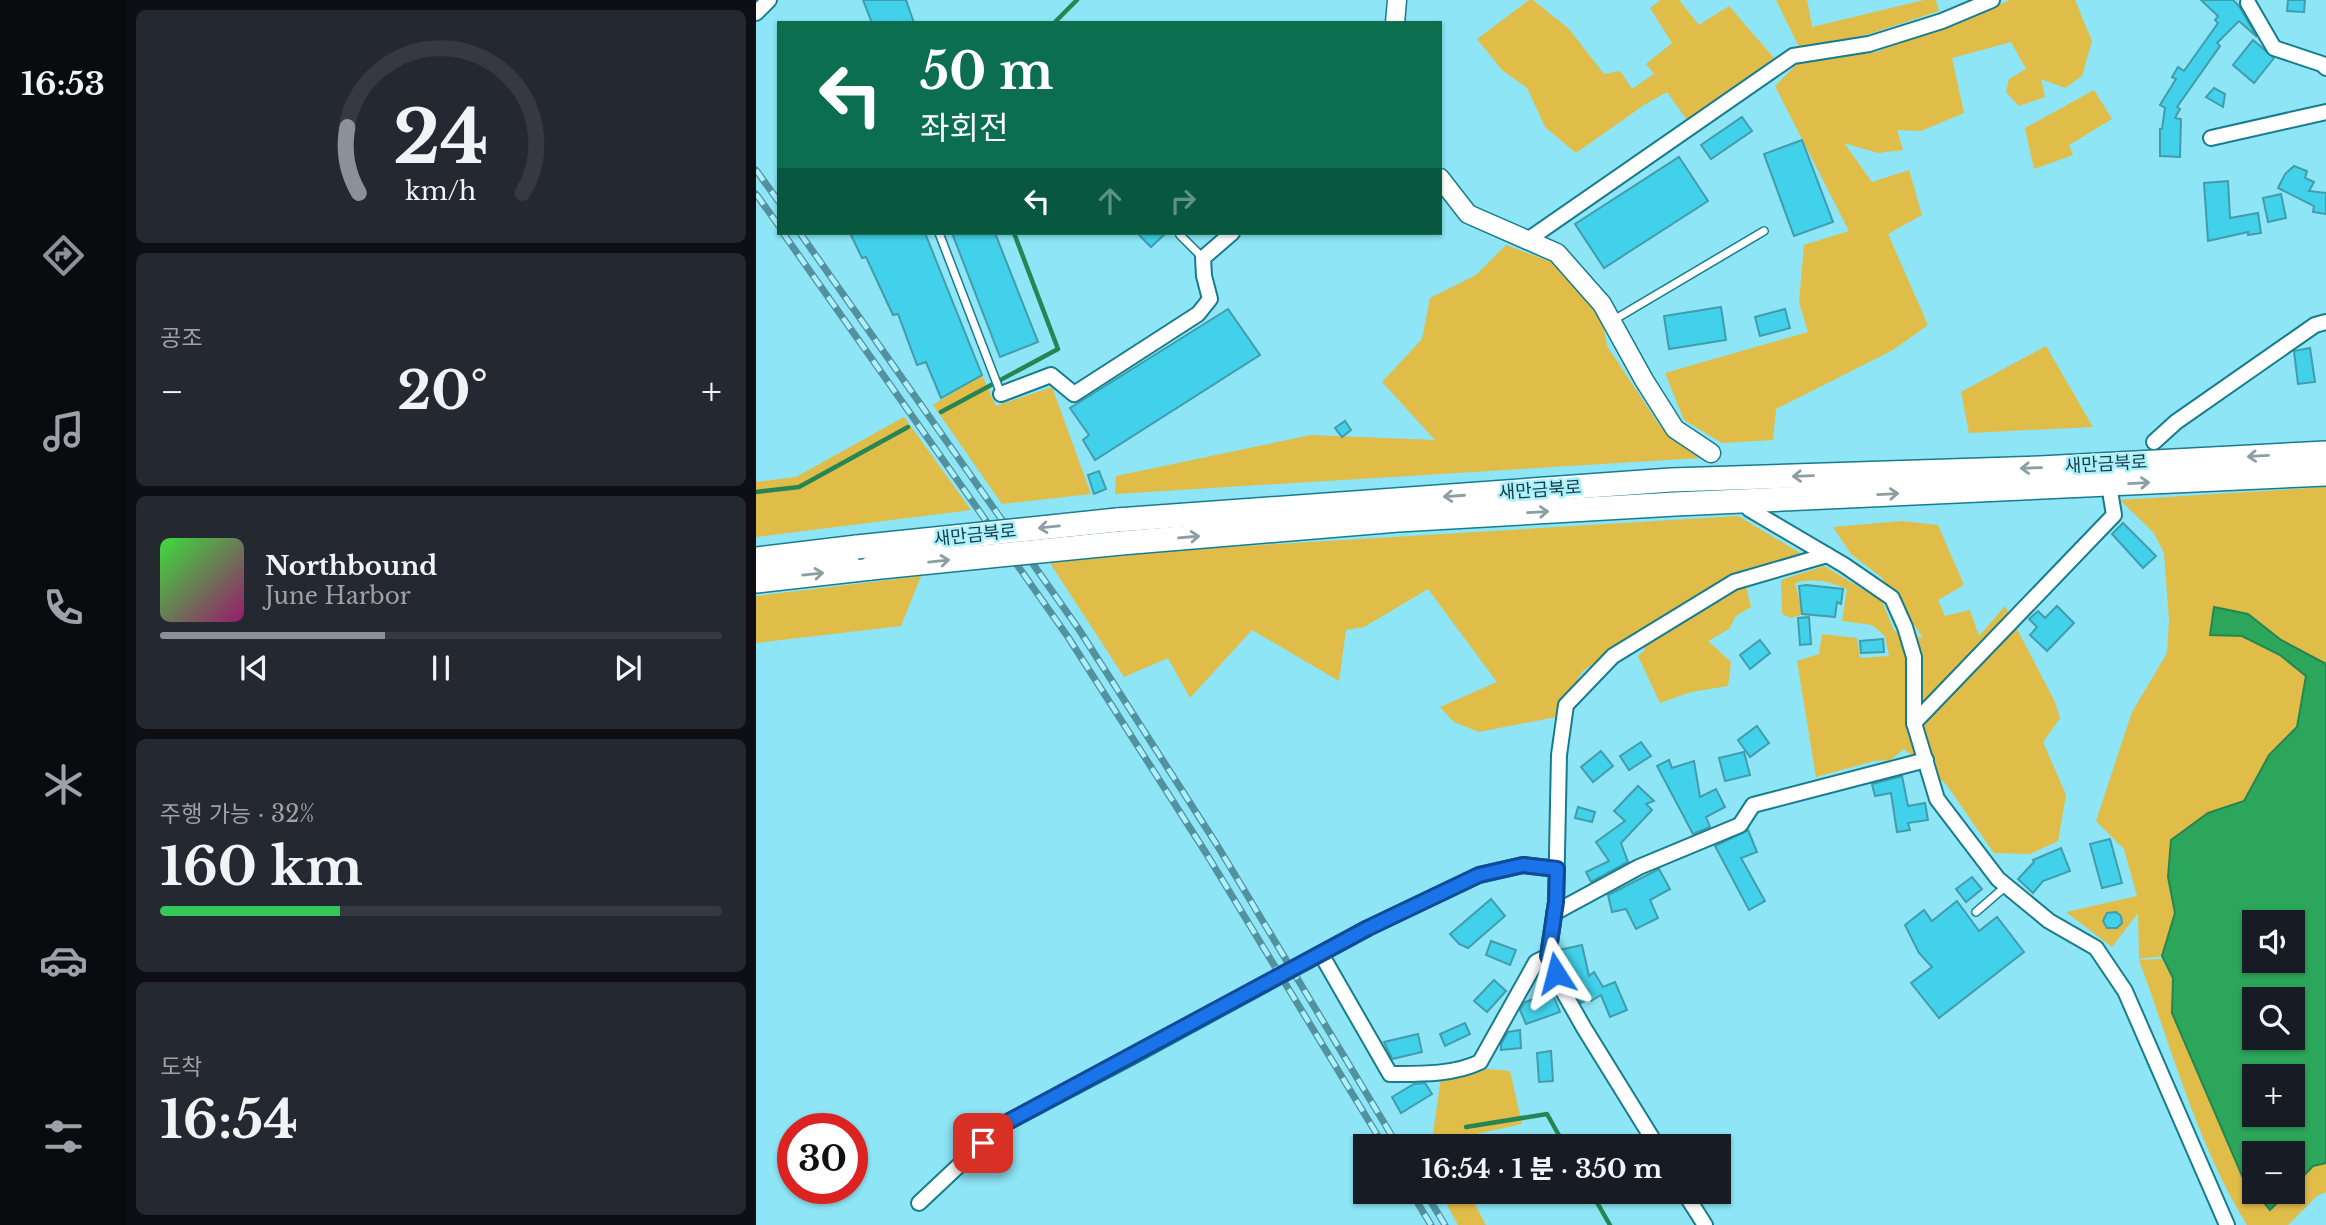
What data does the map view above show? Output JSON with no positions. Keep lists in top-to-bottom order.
{
  "streets": {
    "highway": ["새만금북로"]
  },
  "page": {
    "tabs": "16:53",
    "turn": ["50 m", "좌회전"],
    "tile": [
      "공조",
      ["주행 가능 · 32%", "160 km"],
      ["도착", "16:54"]
    ],
    "heat": ["−", "20°", "+"],
    "song": ["Northbound", "June Harbor"],
    "map_buttons": ["+", "−"],
    "limit": "30",
    "trip": "16:54 · 1 분 · 350 m",
    "gauge": ["24", "km/h"]
  }
}
